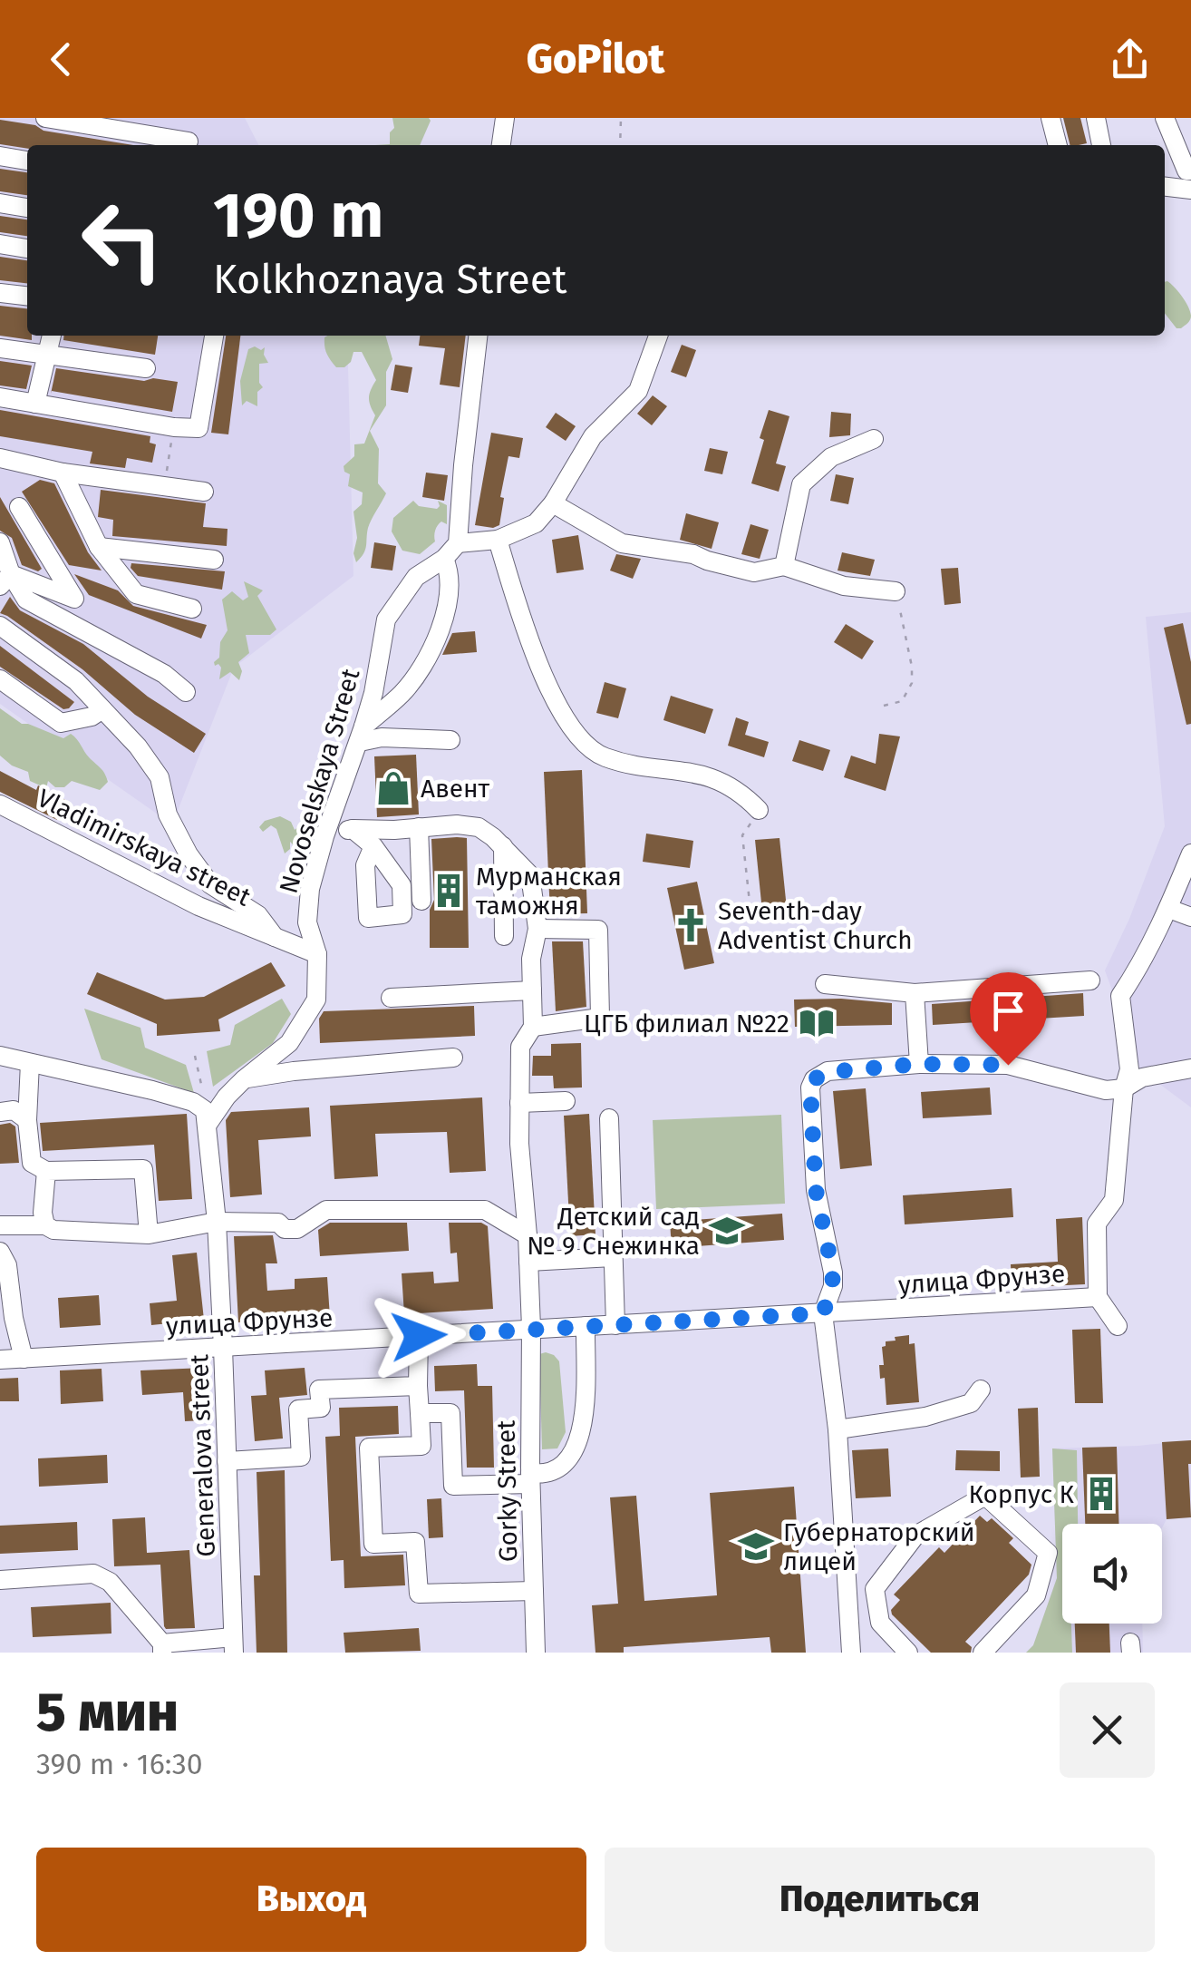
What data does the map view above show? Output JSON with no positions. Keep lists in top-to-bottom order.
{
  "streets": {
    "street": [
      "Novoselskaya Street",
      "Vladimirskaya street",
      "улица Фрунзе",
      "Generalova street",
      "Gorky Street"
    ]
  },
  "crossings": [
    ["Novoselskaya Street", "Vladimirskaya street"],
    ["Novoselskaya Street", "Generalova street"],
    ["улица Фрунзе", "Generalova street"],
    ["улица Фрунзе", "Gorky Street"]
  ],
  "places": {
    "shop": ["Авент"],
    "building": ["Мурманская таможня", "Корпус К"],
    "church": ["Seventh-day Adventist Church"],
    "library": ["ЦГБ филиал №22"],
    "school or university": ["Детский сад № 9 Снежинка", "Губернаторский лицей"]
  },
  "page": {
    "header": "GoPilot",
    "turn": ["190 m", "Kolkhoznaya Street"],
    "heading": ["5 мин", "390 m · 16:30"],
    "buttons": ["Выход", "Поделиться"]
  }
}
